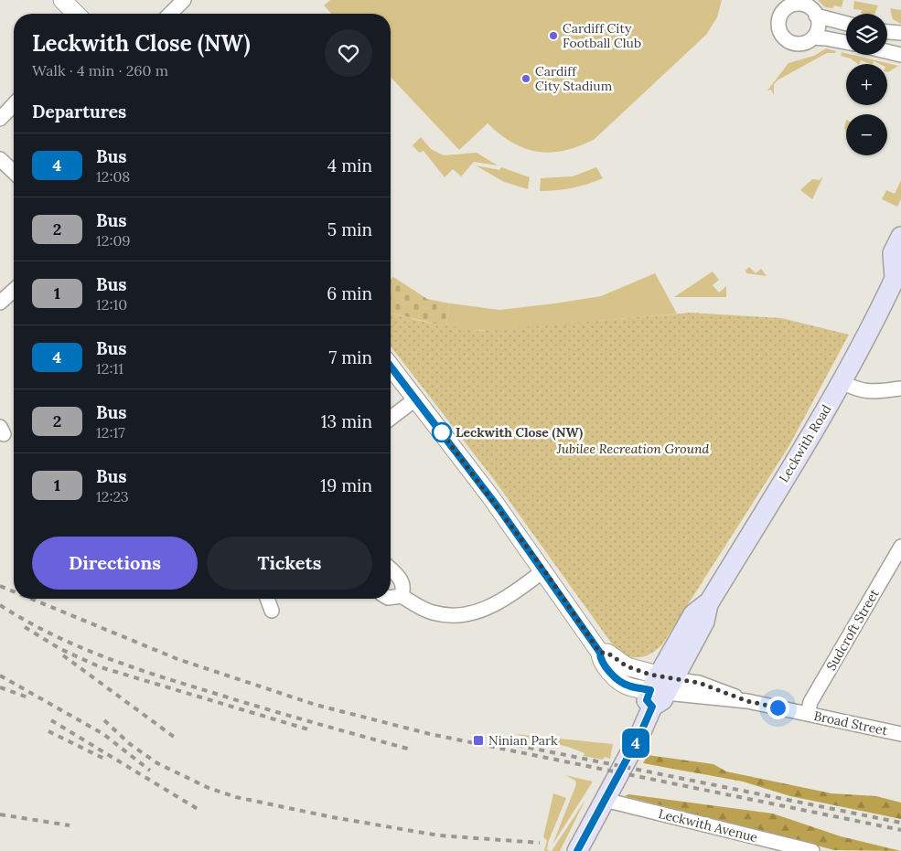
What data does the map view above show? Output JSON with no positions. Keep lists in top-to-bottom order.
{
  "streets": {
    "main road": ["Leckwith Road"],
    "street": ["Sudcroft Street", "Broad Street", "Leckwith Avenue"]
  },
  "crossings": [
    ["Leckwith Road", "Broad Street"],
    ["Leckwith Road", "Leckwith Avenue"],
    ["Sudcroft Street", "Broad Street"]
  ],
  "parks": ["Jubilee Recreation Ground"],
  "places": {
    "other": ["Cardiff City Football Club", "Cardiff City Stadium", "Leckwith Close (NW)"],
    "transit": ["Ninian Park"]
  },
  "lines": ["bus line 4"],
  "page": {
    "on_map": "4",
    "map_buttons": ["+", "−"],
    "heading": [
      ["Leckwith Close (NW)", "Walk · 4 min · 260 m"],
      "Departures"
    ],
    "list": [
      {
        "mark": "4",
        "name": "Bus",
        "note": "12:08",
        "value": "4 min"
      },
      {
        "mark": "2",
        "name": "Bus",
        "note": "12:09",
        "value": "5 min"
      },
      {
        "mark": "1",
        "name": "Bus",
        "note": "12:10",
        "value": "6 min"
      },
      {
        "mark": "4",
        "name": "Bus",
        "note": "12:11",
        "value": "7 min"
      },
      {
        "mark": "2",
        "name": "Bus",
        "note": "12:17",
        "value": "13 min"
      },
      {
        "mark": "1",
        "name": "Bus",
        "note": "12:23",
        "value": "19 min"
      }
    ],
    "buttons": ["Directions", "Tickets"]
  }
}
